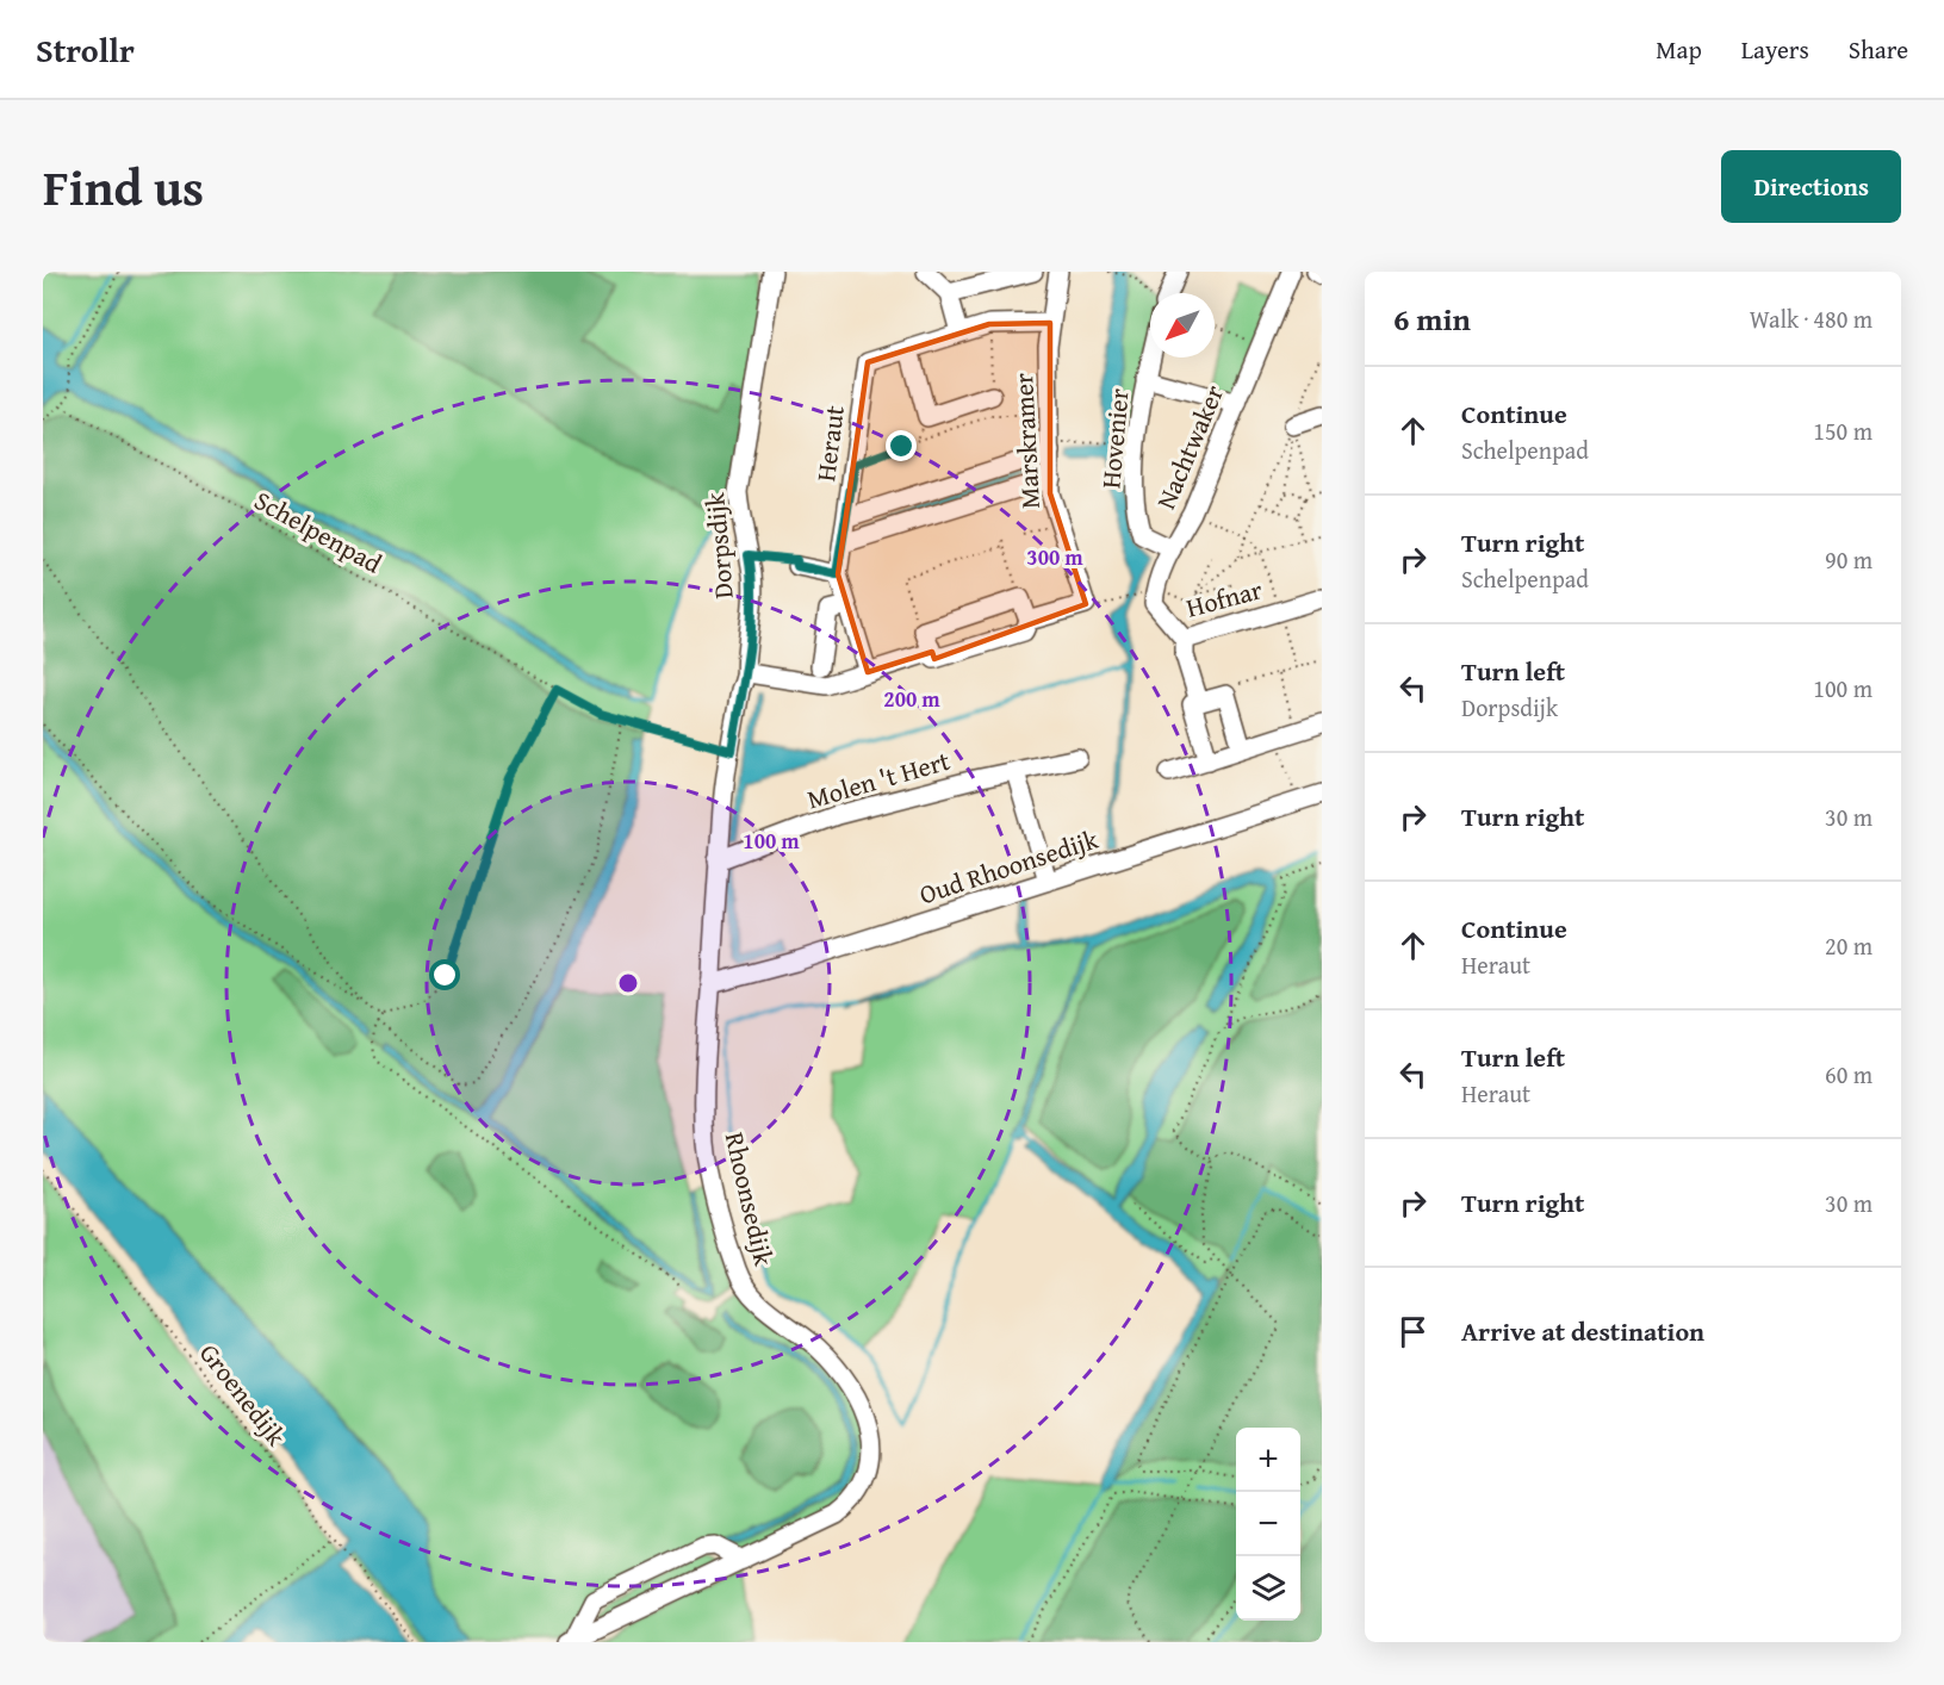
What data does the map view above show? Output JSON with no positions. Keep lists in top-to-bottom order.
{
  "streets": {
    "street": [
      "Hovenier",
      "Marskramer",
      "Heraut",
      "Nachtwaker",
      "Dorpsdijk",
      "Hofnar",
      "Molen 't Hert",
      "Oud Rhoonsedijk",
      "Rhoonsedijk"
    ],
    "path": ["Schelpenpad", "Groenedijk"]
  },
  "crossings": [
    ["Hovenier", "Nachtwaker"],
    ["Nachtwaker", "Hofnar"],
    ["Schelpenpad", "Dorpsdijk"],
    ["Dorpsdijk", "Molen 't Hert"],
    ["Dorpsdijk", "Oud Rhoonsedijk"],
    ["Dorpsdijk", "Rhoonsedijk"],
    ["Oud Rhoonsedijk", "Rhoonsedijk"]
  ],
  "north": "bottom left",
  "page": {
    "header": "Strollr",
    "nav": ["Map", "Layers", "Share"],
    "title": "Find us",
    "buttons": "Directions",
    "heading": ["6 min", "Walk · 480 m"],
    "list": [
      ["Continue", "Schelpenpad", "150 m"],
      ["Turn right", "Schelpenpad", "90 m"],
      ["Turn left", "Dorpsdijk", "100 m"],
      ["Turn right", "30 m"],
      ["Continue", "Heraut", "20 m"],
      ["Turn left", "Heraut", "60 m"],
      ["Turn right", "30 m"],
      "Arrive at destination"
    ],
    "map_buttons": ["+", "−"]
  },
  "rings": ["300 m", "200 m", "100 m"]
}
